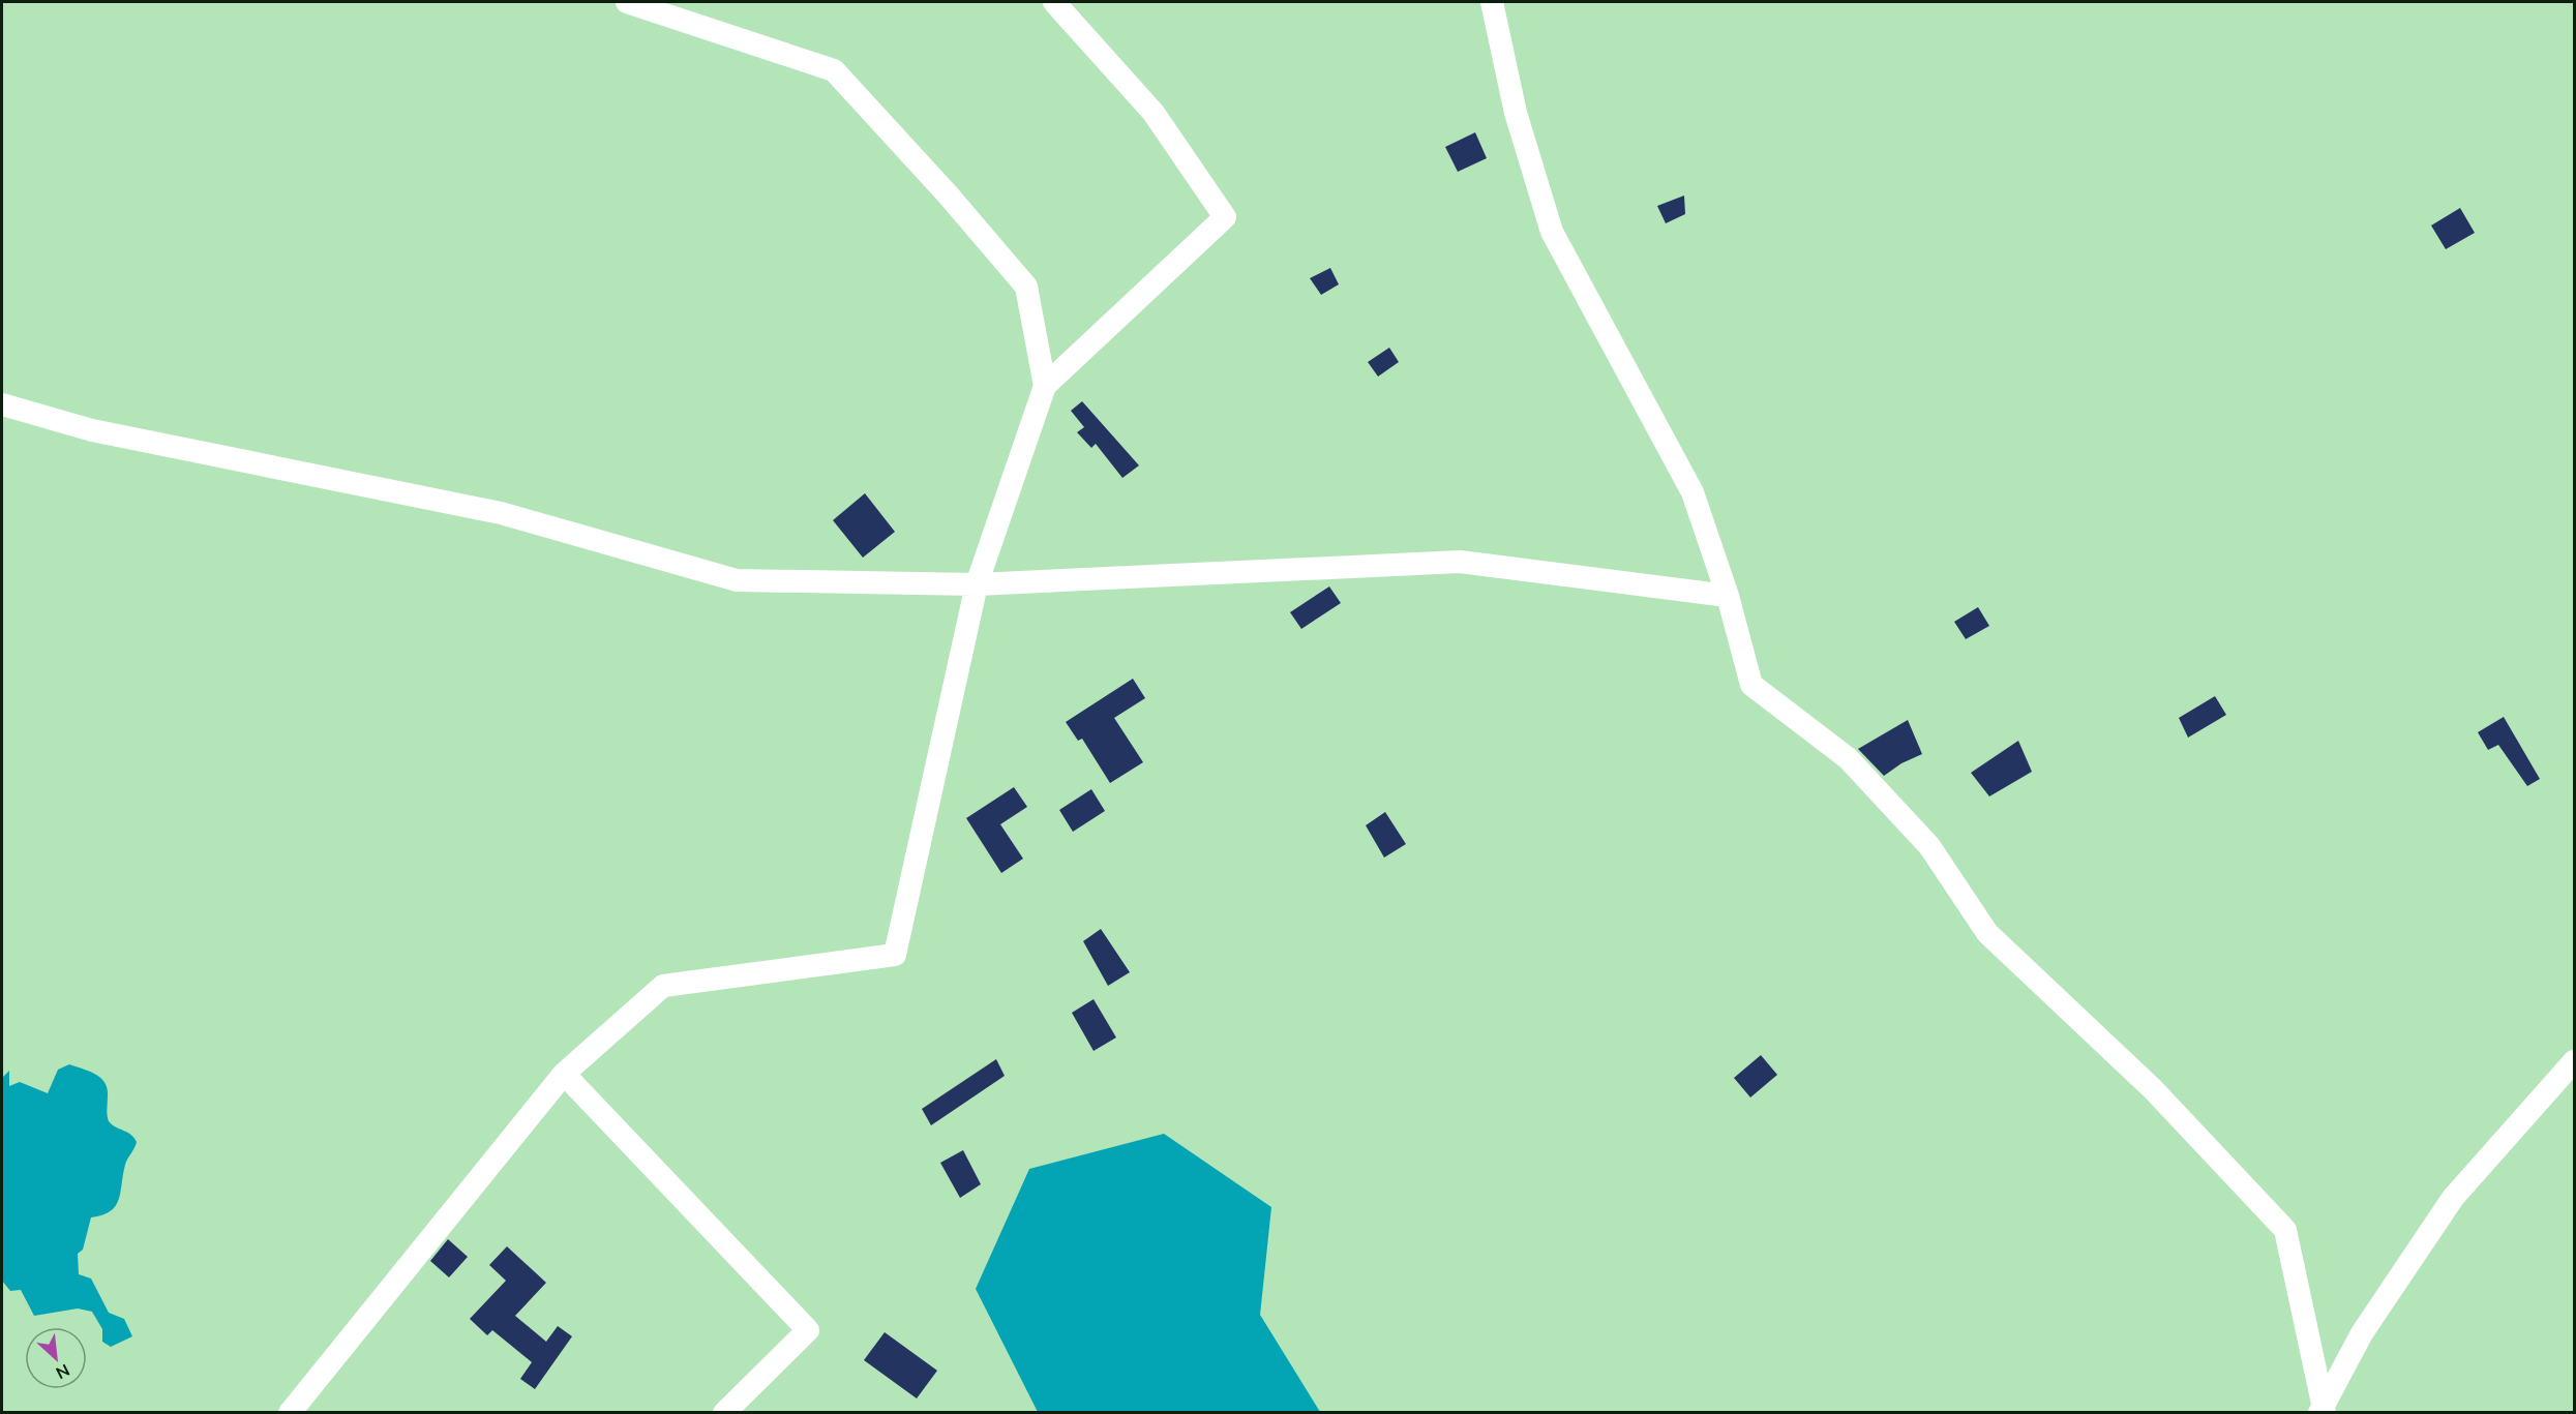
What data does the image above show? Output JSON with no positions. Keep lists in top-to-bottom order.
{
  "north": "bottom right"
}
